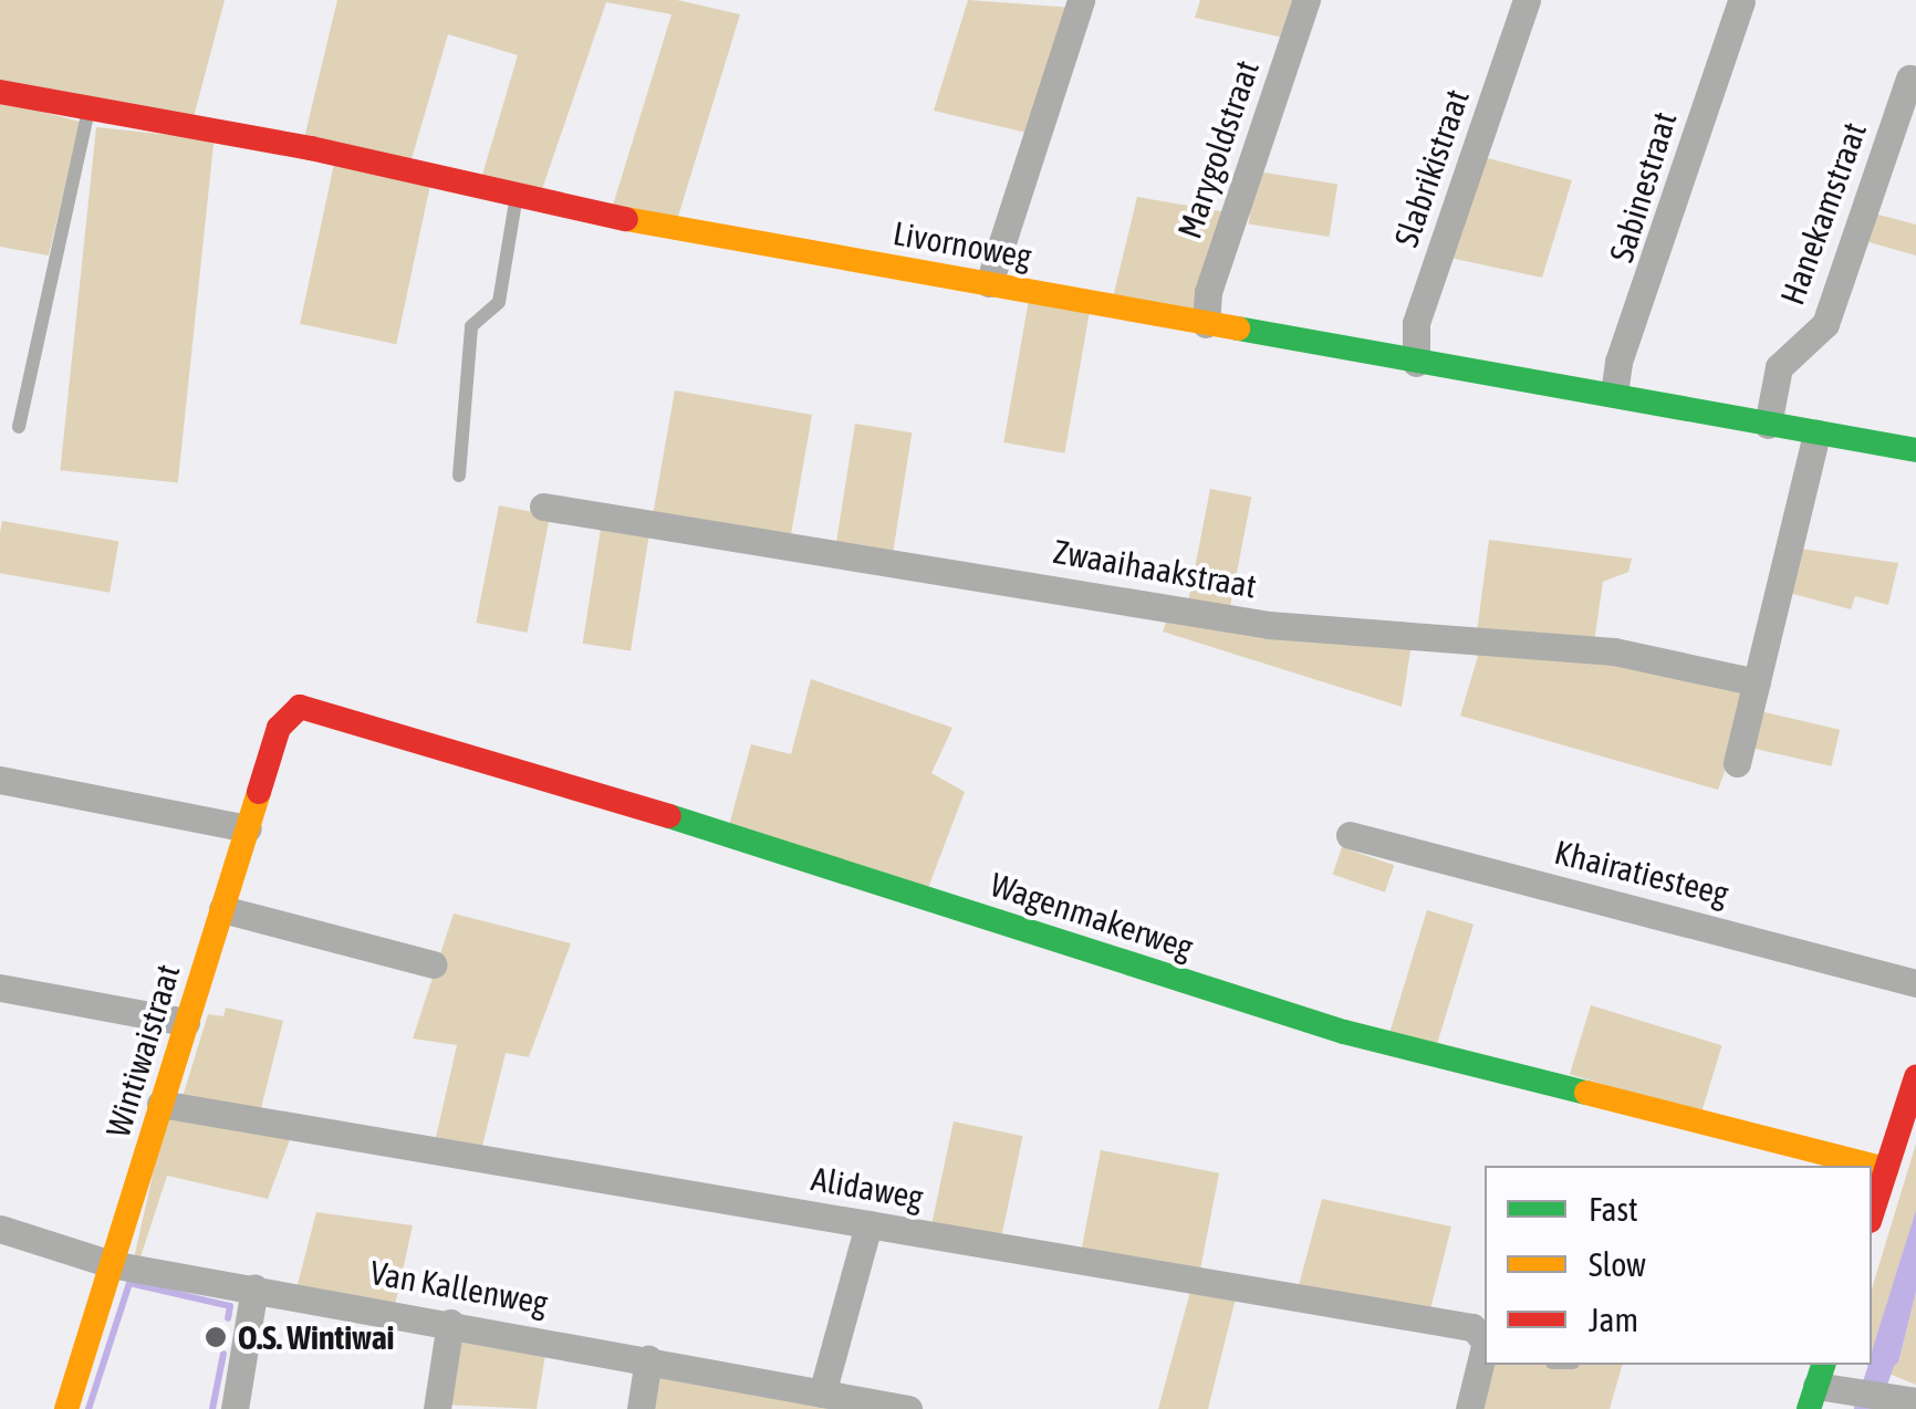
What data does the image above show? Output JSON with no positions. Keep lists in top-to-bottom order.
{
  "streets": {
    "street": [
      "Marygoldstraat",
      "Slabrikistraat",
      "Sabinestraat",
      "Hanekamstraat",
      "Livornoweg",
      "Zwaaihaakstraat",
      "Khairatiesteeg",
      "Wagenmakerweg",
      "Wintiwaistraat",
      "Alidaweg",
      "Van Kallenweg"
    ]
  },
  "crossings": [
    ["Marygoldstraat", "Livornoweg"],
    ["Slabrikistraat", "Livornoweg"],
    ["Sabinestraat", "Livornoweg"],
    ["Hanekamstraat", "Livornoweg"],
    ["Wagenmakerweg", "Wintiwaistraat"],
    ["Wintiwaistraat", "Alidaweg"],
    ["Wintiwaistraat", "Van Kallenweg"]
  ],
  "places": ["O.S. Wintiwai"],
  "legend": ["Fast", "Slow", "Jam"]
}
